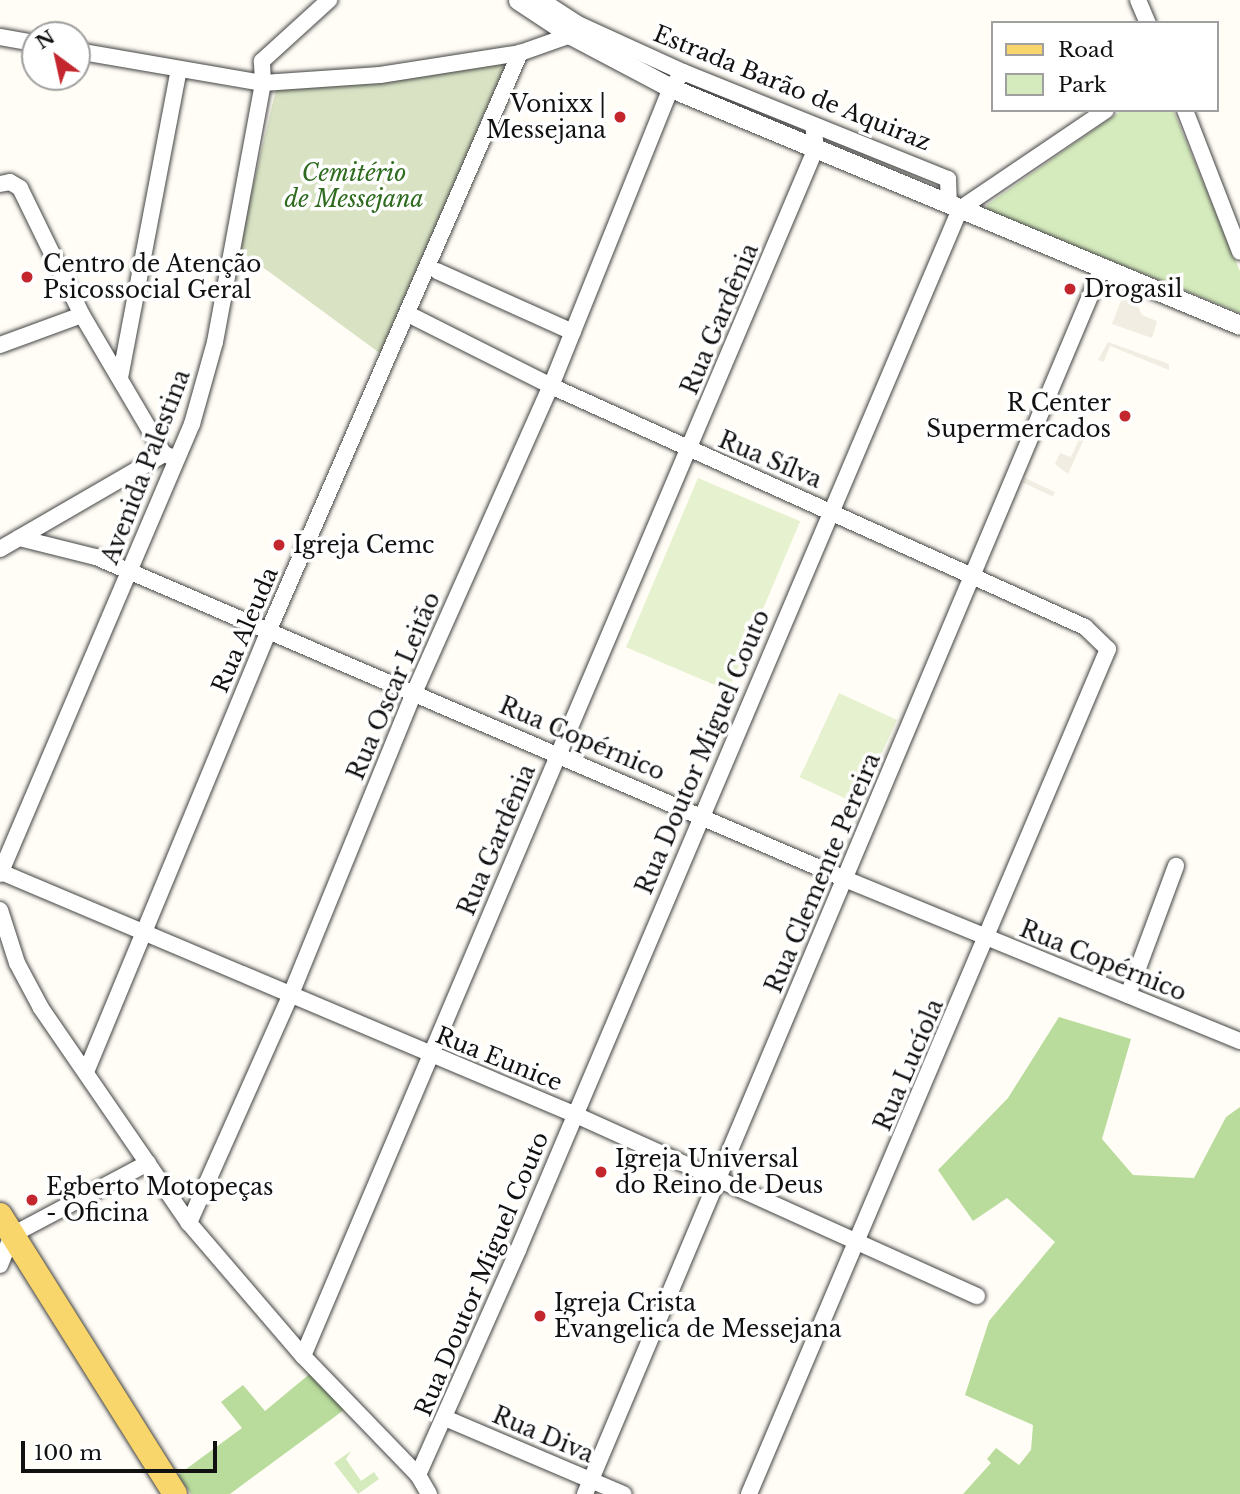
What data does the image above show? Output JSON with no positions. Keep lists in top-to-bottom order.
{
  "streets": {
    "street": [
      "Estrada Barão de Aquiraz",
      "Rua Gardênia",
      "Rua Sílva",
      "Avenida Palestina",
      "Rua Aleuda",
      "Rua Oscar Leitão",
      "Rua Copérnico",
      "Rua Doutor Miguel Couto",
      "Rua Clemente Pereira",
      "Rua Eunice",
      "Rua Lucíola",
      "Rua Diva"
    ]
  },
  "crossings": [
    ["Estrada Barão de Aquiraz", "Rua Gardênia"],
    ["Estrada Barão de Aquiraz", "Rua Oscar Leitão"],
    ["Estrada Barão de Aquiraz", "Rua Doutor Miguel Couto"],
    ["Estrada Barão de Aquiraz", "Rua Clemente Pereira"],
    ["Rua Gardênia", "Rua Sílva"],
    ["Rua Gardênia", "Rua Copérnico"],
    ["Rua Gardênia", "Rua Eunice"],
    ["Rua Sílva", "Rua Aleuda"],
    ["Rua Sílva", "Rua Oscar Leitão"],
    ["Rua Sílva", "Rua Doutor Miguel Couto"],
    ["Rua Sílva", "Rua Clemente Pereira"],
    ["Rua Sílva", "Rua Lucíola"],
    ["Avenida Palestina", "Rua Copérnico"],
    ["Avenida Palestina", "Rua Eunice"],
    ["Rua Aleuda", "Rua Copérnico"],
    ["Rua Aleuda", "Rua Eunice"],
    ["Rua Oscar Leitão", "Rua Copérnico"],
    ["Rua Oscar Leitão", "Rua Eunice"],
    ["Rua Copérnico", "Rua Doutor Miguel Couto"],
    ["Rua Copérnico", "Rua Clemente Pereira"],
    ["Rua Copérnico", "Rua Lucíola"],
    ["Rua Doutor Miguel Couto", "Rua Eunice"],
    ["Rua Doutor Miguel Couto", "Rua Diva"],
    ["Rua Clemente Pereira", "Rua Eunice"],
    ["Rua Clemente Pereira", "Rua Diva"],
    ["Rua Eunice", "Rua Lucíola"]
  ],
  "parks": ["Cemitério de Messejana"],
  "places": [
    "Vonixx | Messejana",
    "Centro de Atenção Psicossocial Geral",
    "Drogasil",
    "R Center Supermercados",
    "Igreja Cemc",
    "Igreja Universal do Reino de Deus",
    "Egberto Motopeças - Oficina",
    "Igreja Crista Evangelica de Messejana"
  ],
  "legend": ["Road", "Park"],
  "scale_bar": "100 m",
  "north": "top left"
}
